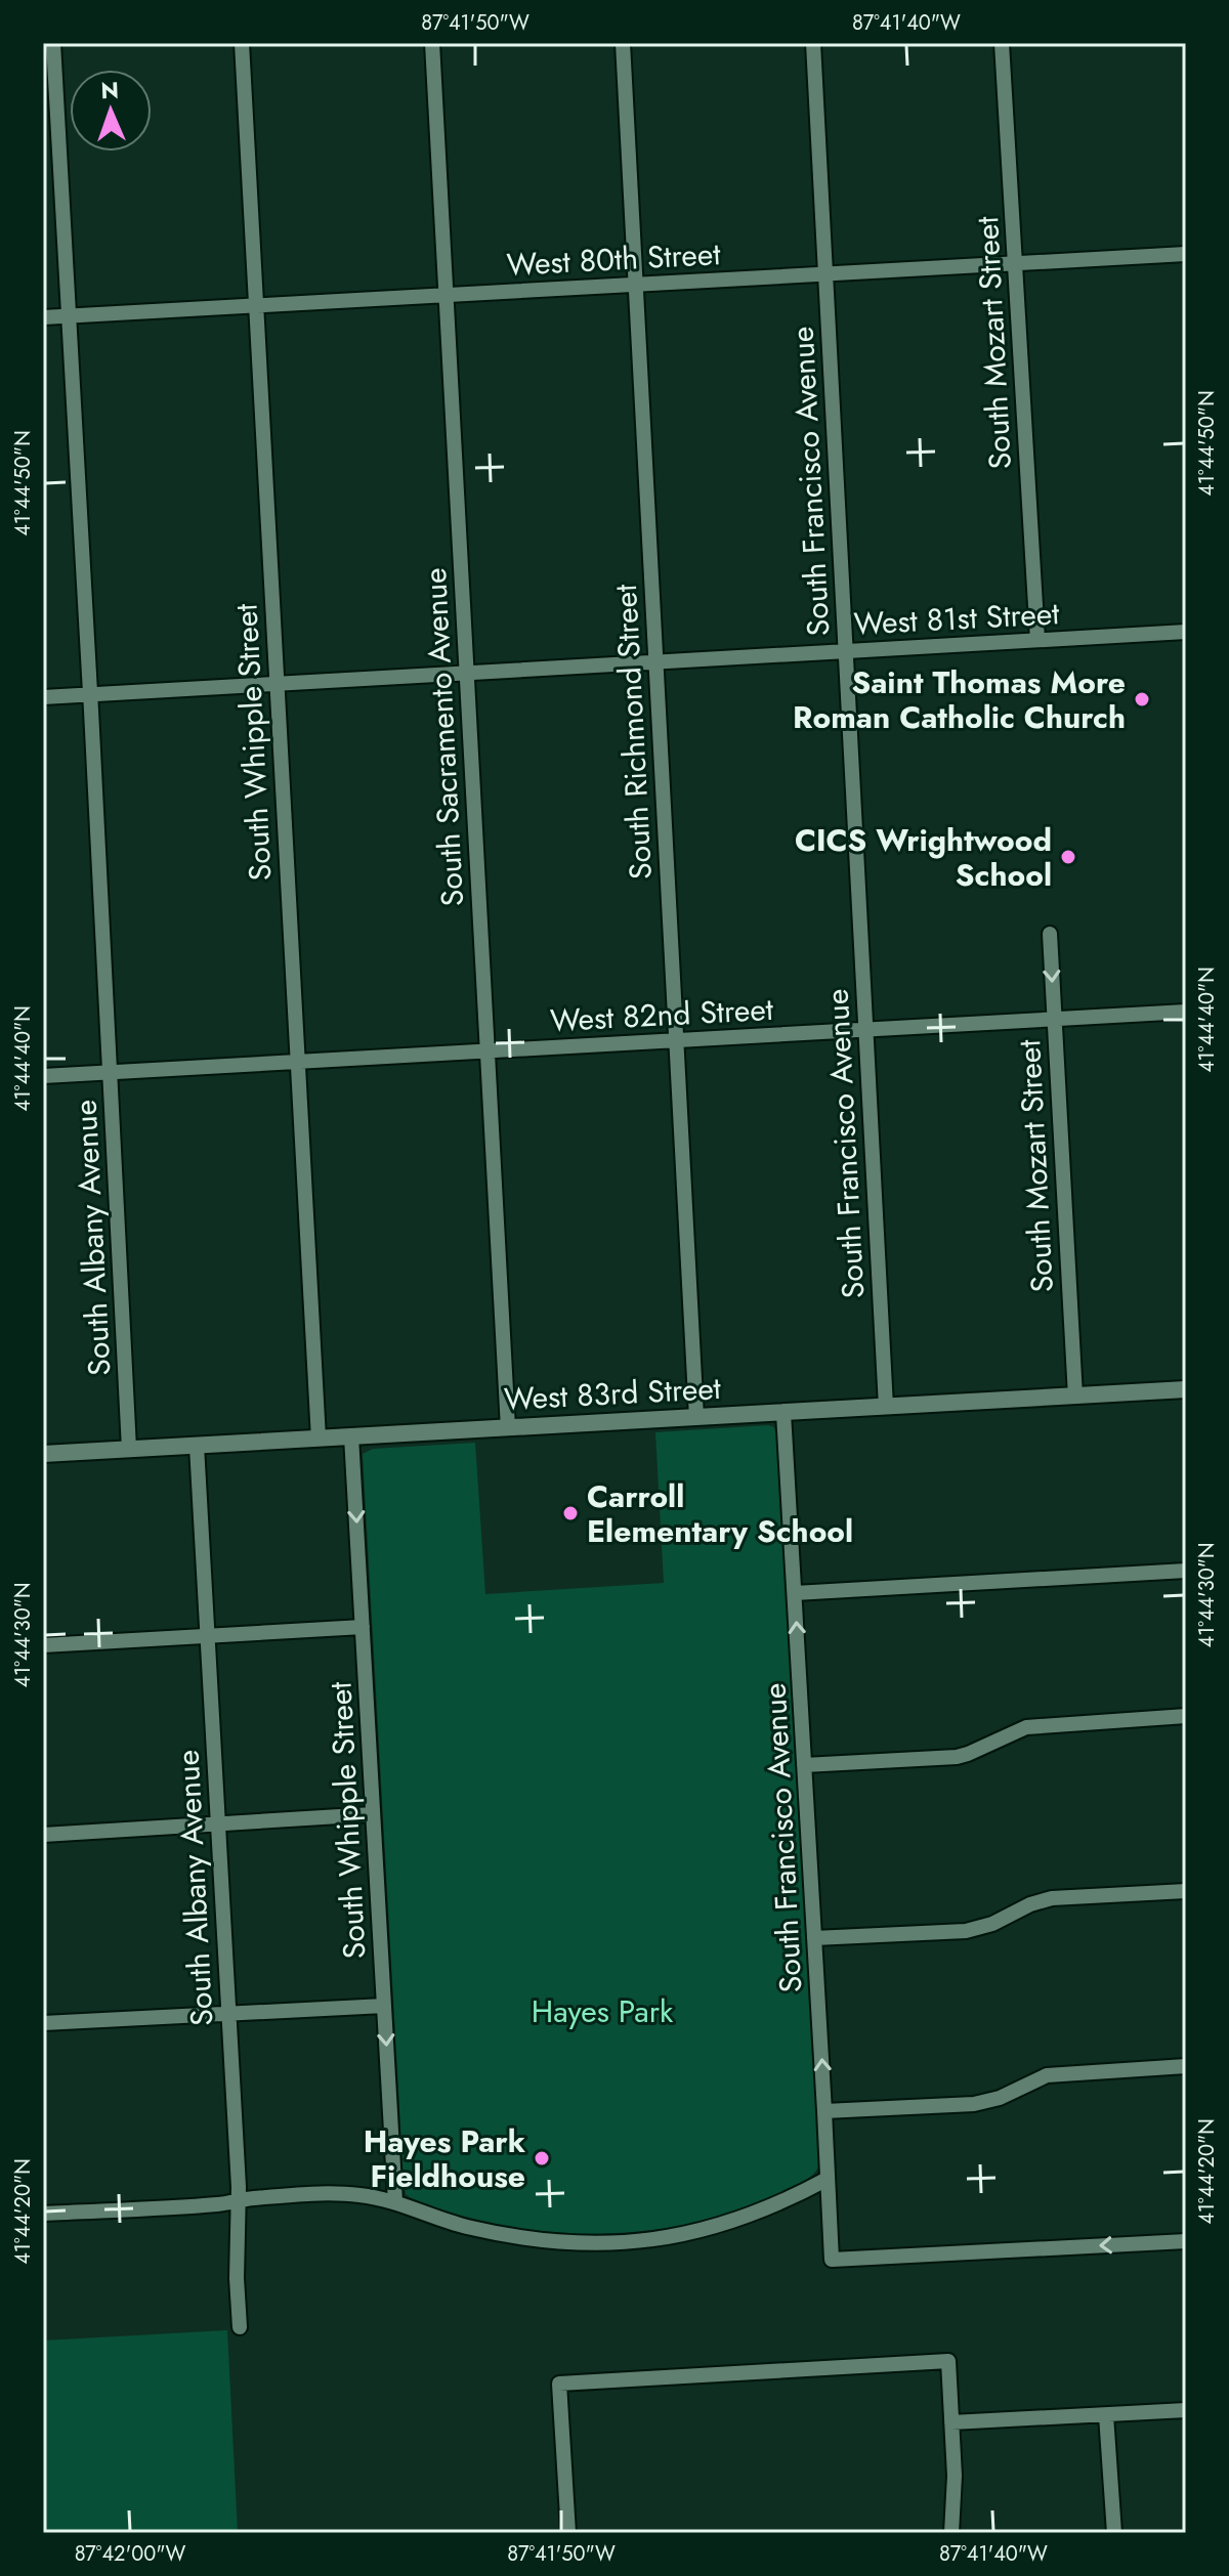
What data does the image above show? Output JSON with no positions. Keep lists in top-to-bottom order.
{
  "streets": {
    "street": [
      "West 80th Street",
      "South Mozart Street",
      "South Francisco Avenue",
      "West 81st Street",
      "South Richmond Street",
      "South Sacramento Avenue",
      "South Whipple Street",
      "West 82nd Street",
      "South Albany Avenue",
      "West 83rd Street"
    ]
  },
  "crossings": [
    ["West 80th Street", "South Mozart Street"],
    ["West 80th Street", "South Francisco Avenue"],
    ["West 80th Street", "South Richmond Street"],
    ["West 80th Street", "South Sacramento Avenue"],
    ["West 80th Street", "South Whipple Street"],
    ["West 80th Street", "South Albany Avenue"],
    ["South Mozart Street", "West 81st Street"],
    ["South Mozart Street", "West 82nd Street"],
    ["South Mozart Street", "West 83rd Street"],
    ["South Francisco Avenue", "West 81st Street"],
    ["South Francisco Avenue", "West 82nd Street"],
    ["South Francisco Avenue", "West 83rd Street"],
    ["West 81st Street", "South Richmond Street"],
    ["West 81st Street", "South Sacramento Avenue"],
    ["West 81st Street", "South Whipple Street"],
    ["West 81st Street", "South Albany Avenue"],
    ["South Richmond Street", "West 82nd Street"],
    ["South Richmond Street", "West 83rd Street"],
    ["South Sacramento Avenue", "West 82nd Street"],
    ["South Sacramento Avenue", "West 83rd Street"],
    ["South Whipple Street", "West 82nd Street"],
    ["South Whipple Street", "West 83rd Street"],
    ["West 82nd Street", "South Albany Avenue"],
    ["South Albany Avenue", "West 83rd Street"]
  ],
  "parks": ["Hayes Park"],
  "places": [
    "Saint Thomas More Roman Catholic Church",
    "CICS Wrightwood School",
    "Carroll Elementary School",
    "Hayes Park Fieldhouse"
  ],
  "north": "top",
  "coordinates": [
    "87°41'50\"W",
    "87°41'40\"W",
    "41°44'50\"N",
    "41°44'40\"N",
    "41°44'30\"N",
    "41°44'20\"N",
    "87°42'00\"W"
  ]
}
